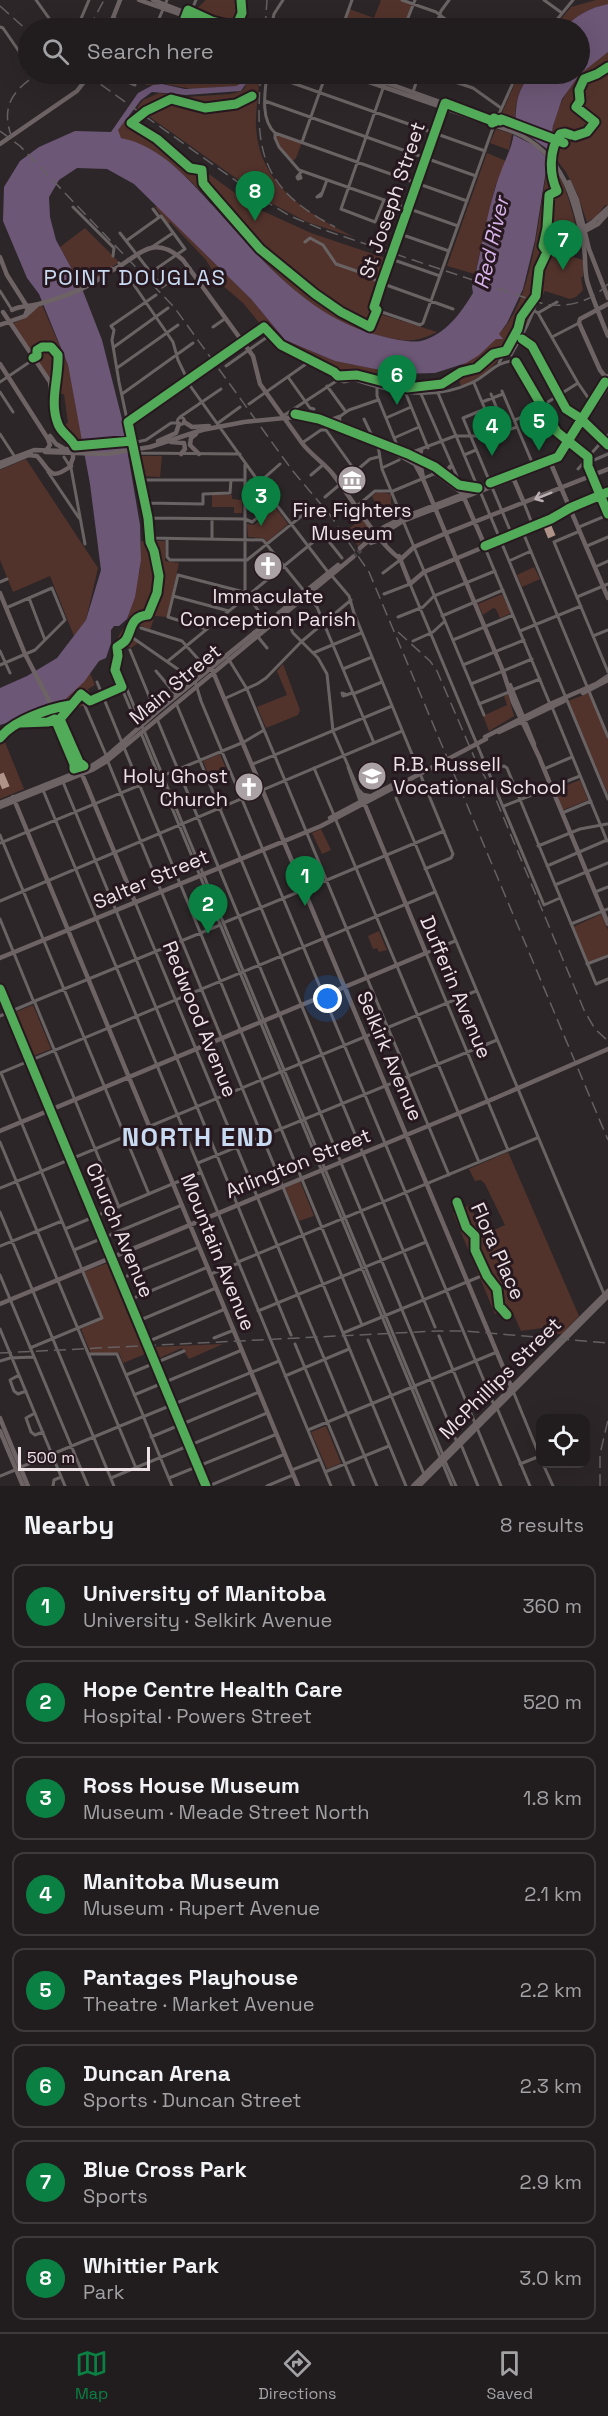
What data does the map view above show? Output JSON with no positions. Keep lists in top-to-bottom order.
{
  "streets": {
    "main road": [
      "Main Street",
      "Salter Street",
      "Dufferin Avenue",
      "Redwood Avenue",
      "Selkirk Avenue",
      "Arlington Street",
      "Mountain Avenue",
      "McPhillips Street"
    ],
    "street": ["St Joseph Street", "Church Avenue"],
    "cycle path": ["Flora Place"]
  },
  "crossings": [
    ["Main Street", "Dufferin Avenue"],
    ["Main Street", "Redwood Avenue"],
    ["Main Street", "Selkirk Avenue"],
    ["Main Street", "Mountain Avenue"],
    ["Salter Street", "Dufferin Avenue"],
    ["Salter Street", "Redwood Avenue"],
    ["Salter Street", "Selkirk Avenue"],
    ["Salter Street", "Mountain Avenue"],
    ["Dufferin Avenue", "Arlington Street"],
    ["Redwood Avenue", "Arlington Street"],
    ["Selkirk Avenue", "Arlington Street"],
    ["Selkirk Avenue", "McPhillips Street"],
    ["Arlington Street", "Church Avenue"],
    ["Arlington Street", "Mountain Avenue"]
  ],
  "districts": ["POINT DOUGLAS", "NORTH END"],
  "water": ["Red River"],
  "places": {
    "museum": ["Fire Fighters Museum"],
    "church": ["Immaculate Conception Parish", "Holy Ghost Church"],
    "school or university": ["R.B. Russell Vocational School"]
  },
  "scale_bar": "500 m",
  "page": {
    "search": "Search here",
    "pins": [
      "8",
      "7",
      "6",
      "5",
      "4",
      "3",
      "1",
      "2"
    ],
    "scale": "500 m",
    "heading": ["Nearby", "8 results"],
    "list": [
      {
        "mark": "1",
        "name": "University of Manitoba",
        "note": "University · Selkirk Avenue",
        "value": "360 m"
      },
      {
        "mark": "2",
        "name": "Hope Centre Health Care",
        "note": "Hospital · Powers Street",
        "value": "520 m"
      },
      {
        "mark": "3",
        "name": "Ross House Museum",
        "note": "Museum · Meade Street North",
        "value": "1.8 km"
      },
      {
        "mark": "4",
        "name": "Manitoba Museum",
        "note": "Museum · Rupert Avenue",
        "value": "2.1 km"
      },
      {
        "mark": "5",
        "name": "Pantages Playhouse",
        "note": "Theatre · Market Avenue",
        "value": "2.2 km"
      },
      {
        "mark": "6",
        "name": "Duncan Arena",
        "note": "Sports · Duncan Street",
        "value": "2.3 km"
      },
      {
        "mark": "7",
        "name": "Blue Cross Park",
        "note": "Sports",
        "value": "2.9 km"
      },
      {
        "mark": "8",
        "name": "Whittier Park",
        "note": "Park",
        "value": "3.0 km"
      }
    ],
    "nav": ["Map", "Directions", "Saved"]
  }
}
